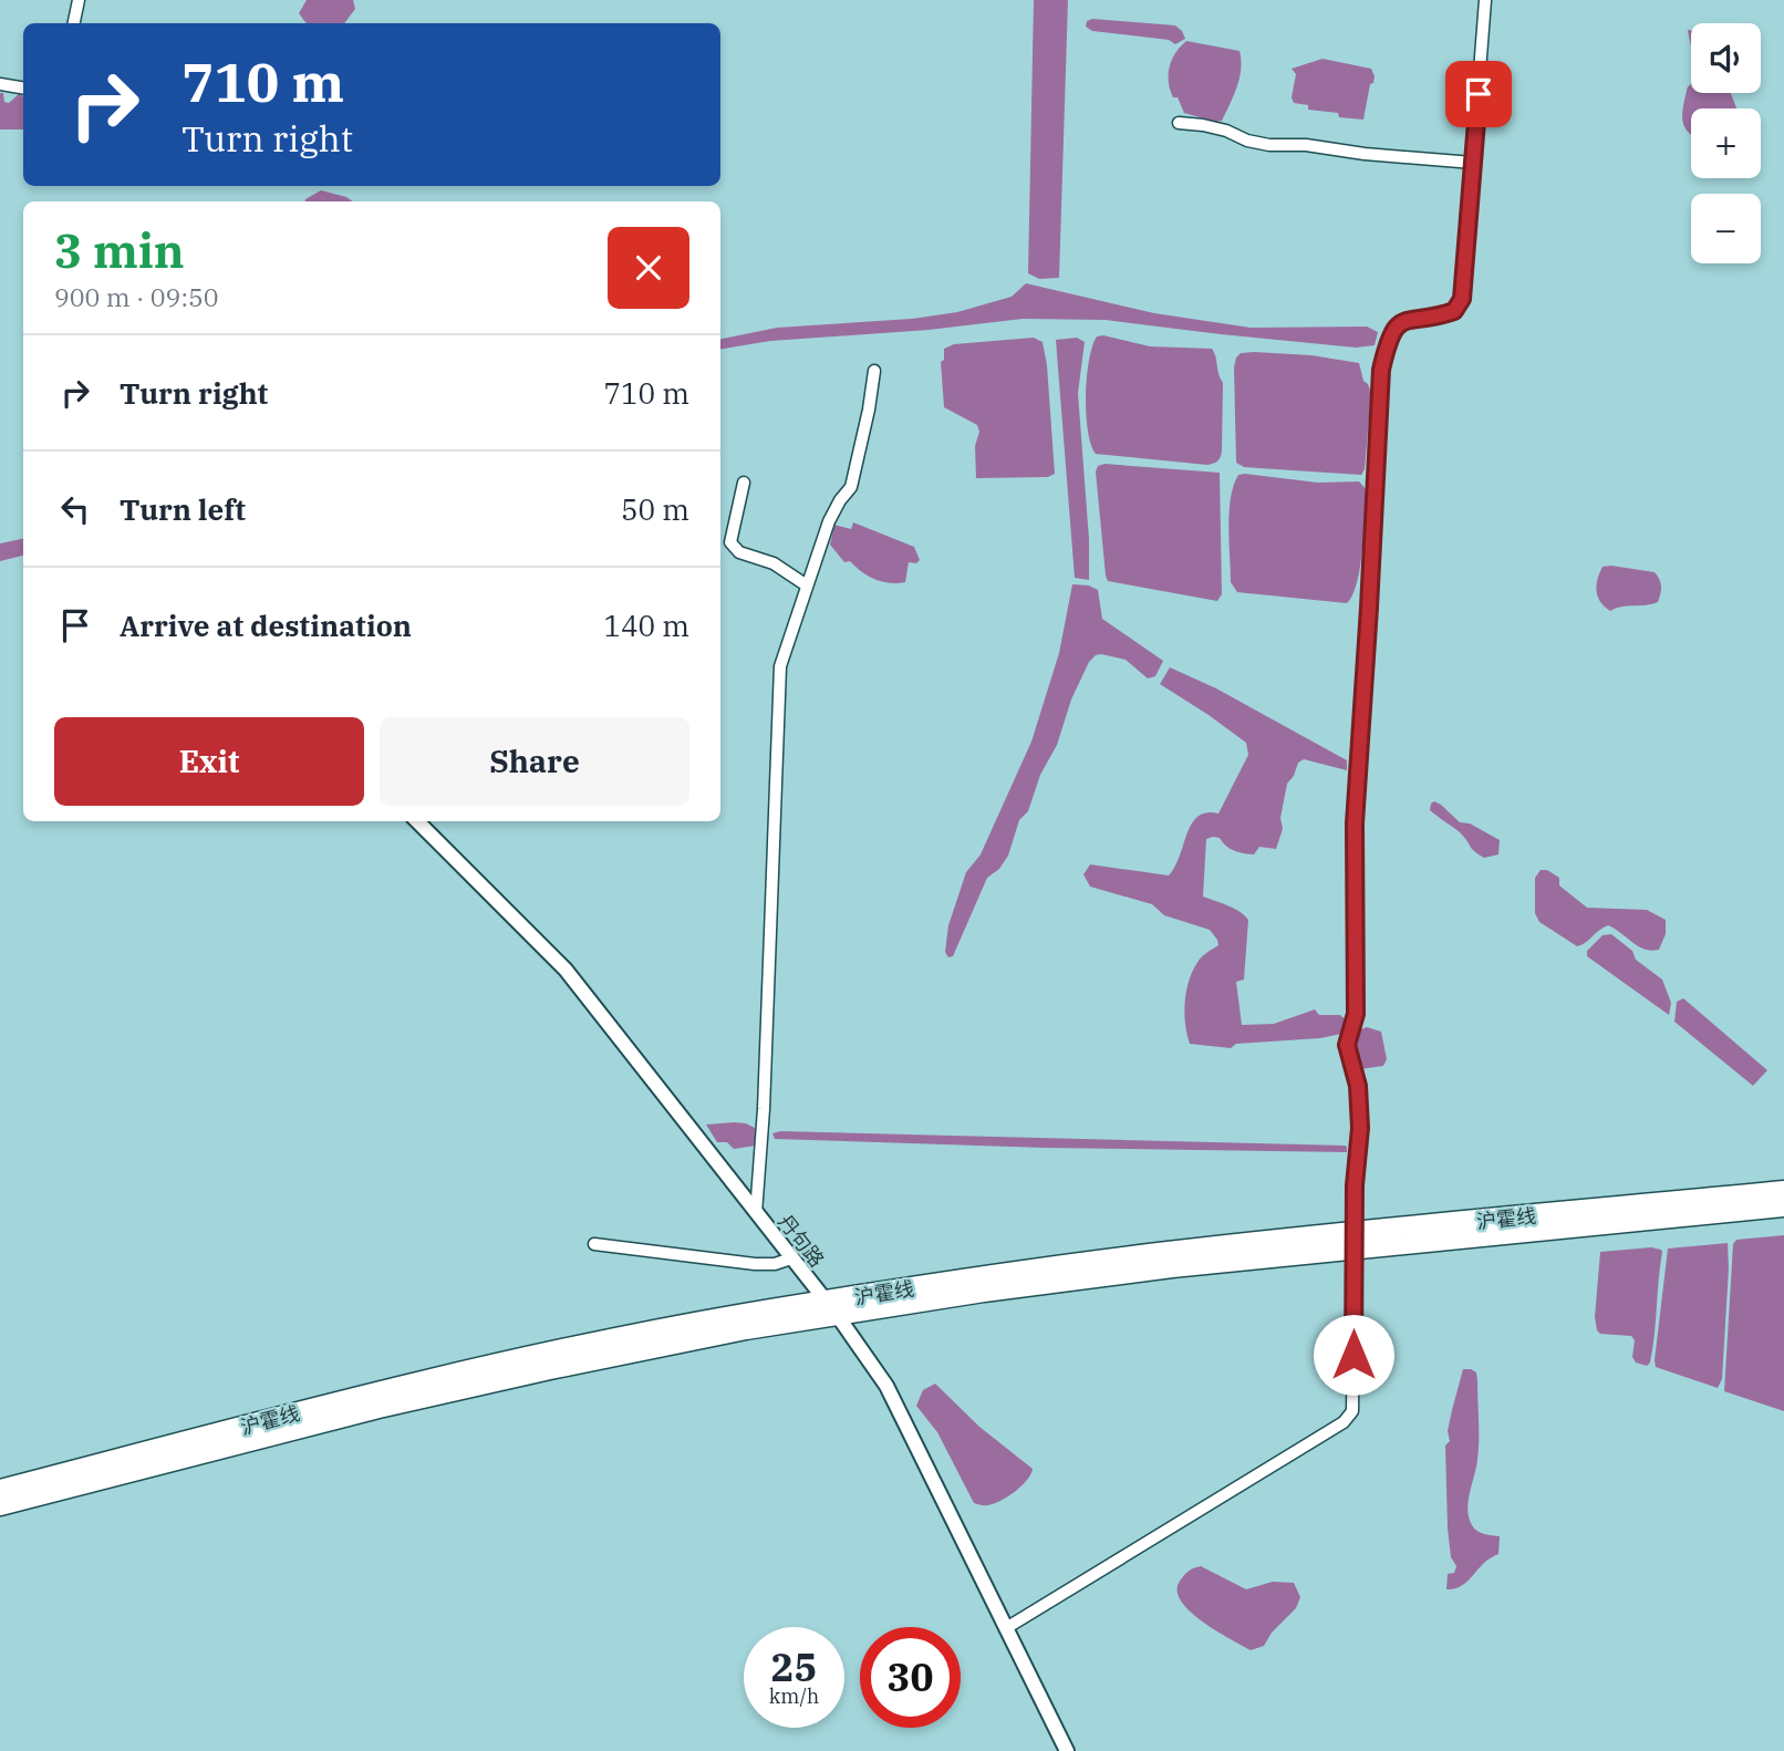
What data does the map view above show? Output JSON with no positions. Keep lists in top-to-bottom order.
{
  "streets": {
    "highway": ["沪霍线"],
    "street": ["丹句路"]
  },
  "crossings": [
    ["沪霍线", "丹句路"]
  ],
  "page": {
    "map_buttons": ["+", "−"],
    "turn": ["710 m", "Turn right"],
    "heading": ["3 min", "900 m · 09:50"],
    "list": [
      {
        "name": "Turn right",
        "value": "710 m"
      },
      {
        "name": "Turn left",
        "value": "50 m"
      },
      {
        "name": "Arrive at destination",
        "value": "140 m"
      }
    ],
    "buttons": ["Exit", "Share"],
    "speed": "25 km/h",
    "limit": "30"
  }
}
